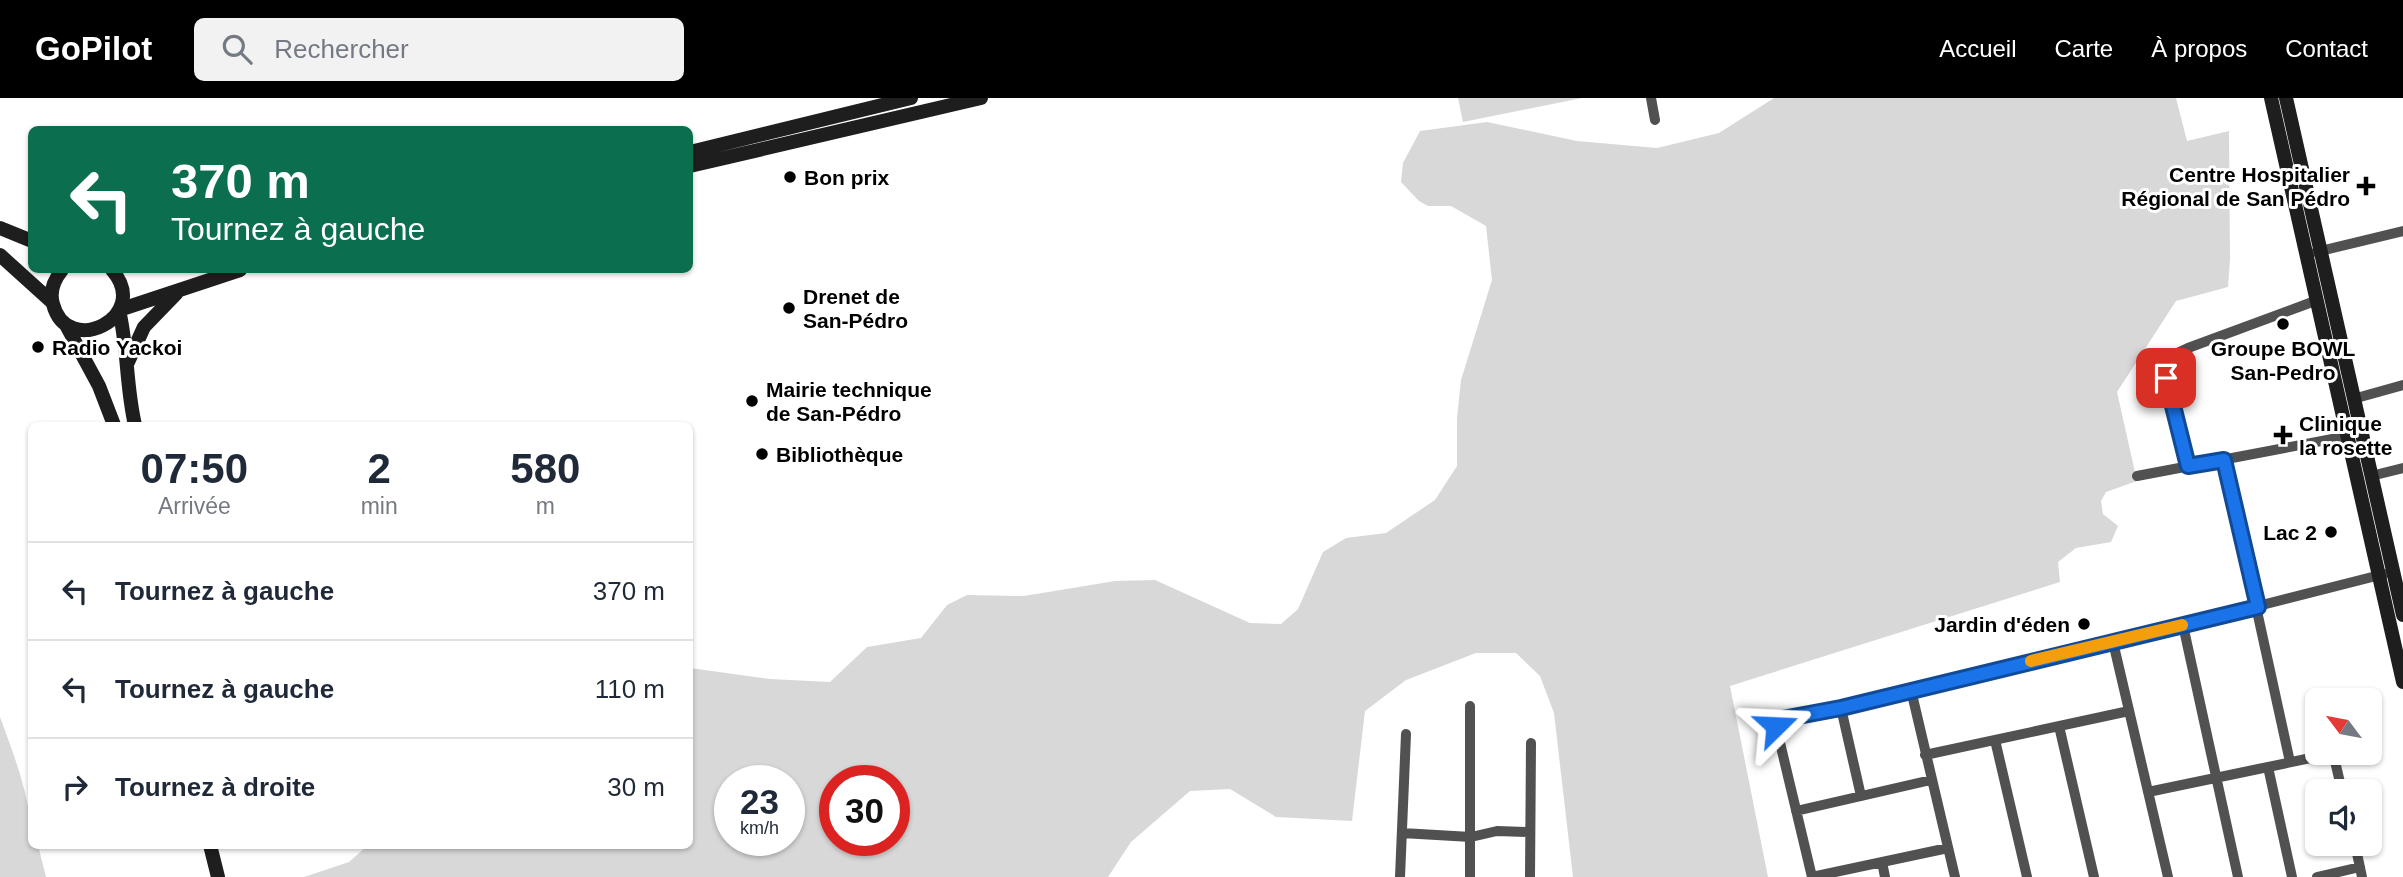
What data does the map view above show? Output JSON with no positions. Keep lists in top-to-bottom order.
{
  "places": {
    "other": [
      "Bon prix",
      "Drenet de San-Pédro",
      "Groupe BOWL San-Pedro",
      "Radio Yackoi",
      "Mairie technique de San-Pédro",
      "Bibliothèque",
      "Lac 2",
      "Jardin d'éden"
    ],
    "health": ["Centre Hospitalier Régional de San Pédro", "Clinique la rosette"]
  },
  "north": "top left",
  "page": {
    "header": "GoPilot",
    "search": "Rechercher",
    "nav": [
      "Accueil",
      "Carte",
      "À propos",
      "Contact"
    ],
    "turn": ["370 m", "Tournez à gauche"],
    "eta": [
      "07:50",
      "Arrivée",
      "2",
      "min",
      "580",
      "m"
    ],
    "list": [
      {
        "name": "Tournez à gauche",
        "value": "370 m"
      },
      {
        "name": "Tournez à gauche",
        "value": "110 m"
      },
      {
        "name": "Tournez à droite",
        "value": "30 m"
      }
    ],
    "speed": "23 km/h",
    "limit": "30"
  }
}
